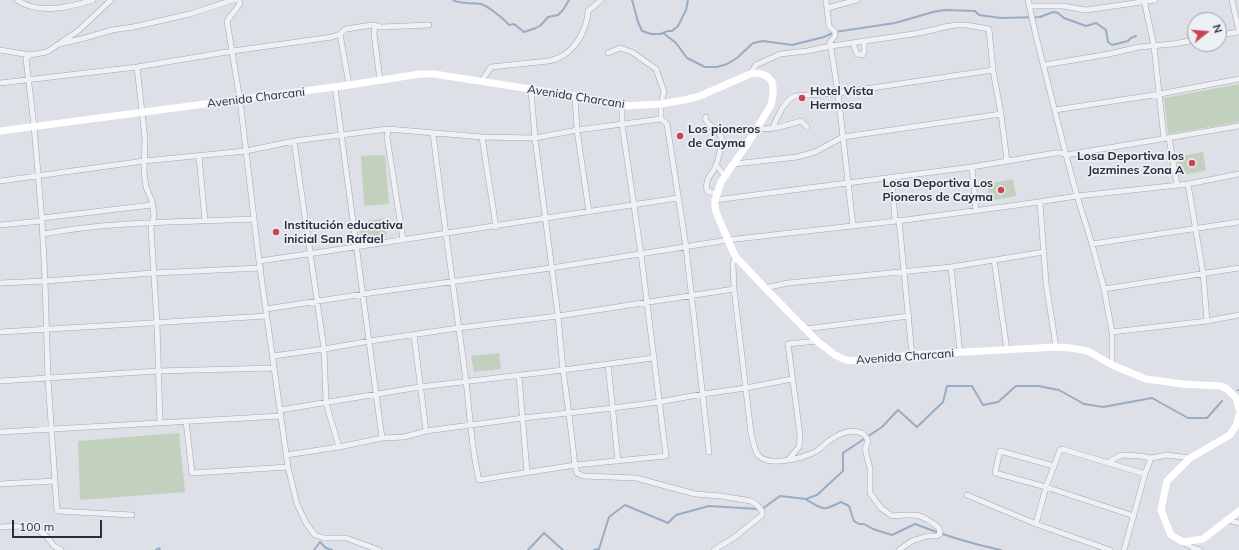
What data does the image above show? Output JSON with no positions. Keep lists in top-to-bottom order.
{
  "streets": {
    "main road": ["Avenida Charcani"]
  },
  "places": [
    "Hotel Vista Hermosa",
    "Los pioneros de Cayma",
    "Losa Deportiva los Jazmines Zona A",
    "Losa Deportiva Los Pioneros de Cayma",
    "Institución educativa inicial San Rafael"
  ],
  "scale_bar": "100 m",
  "north": "right"
}
